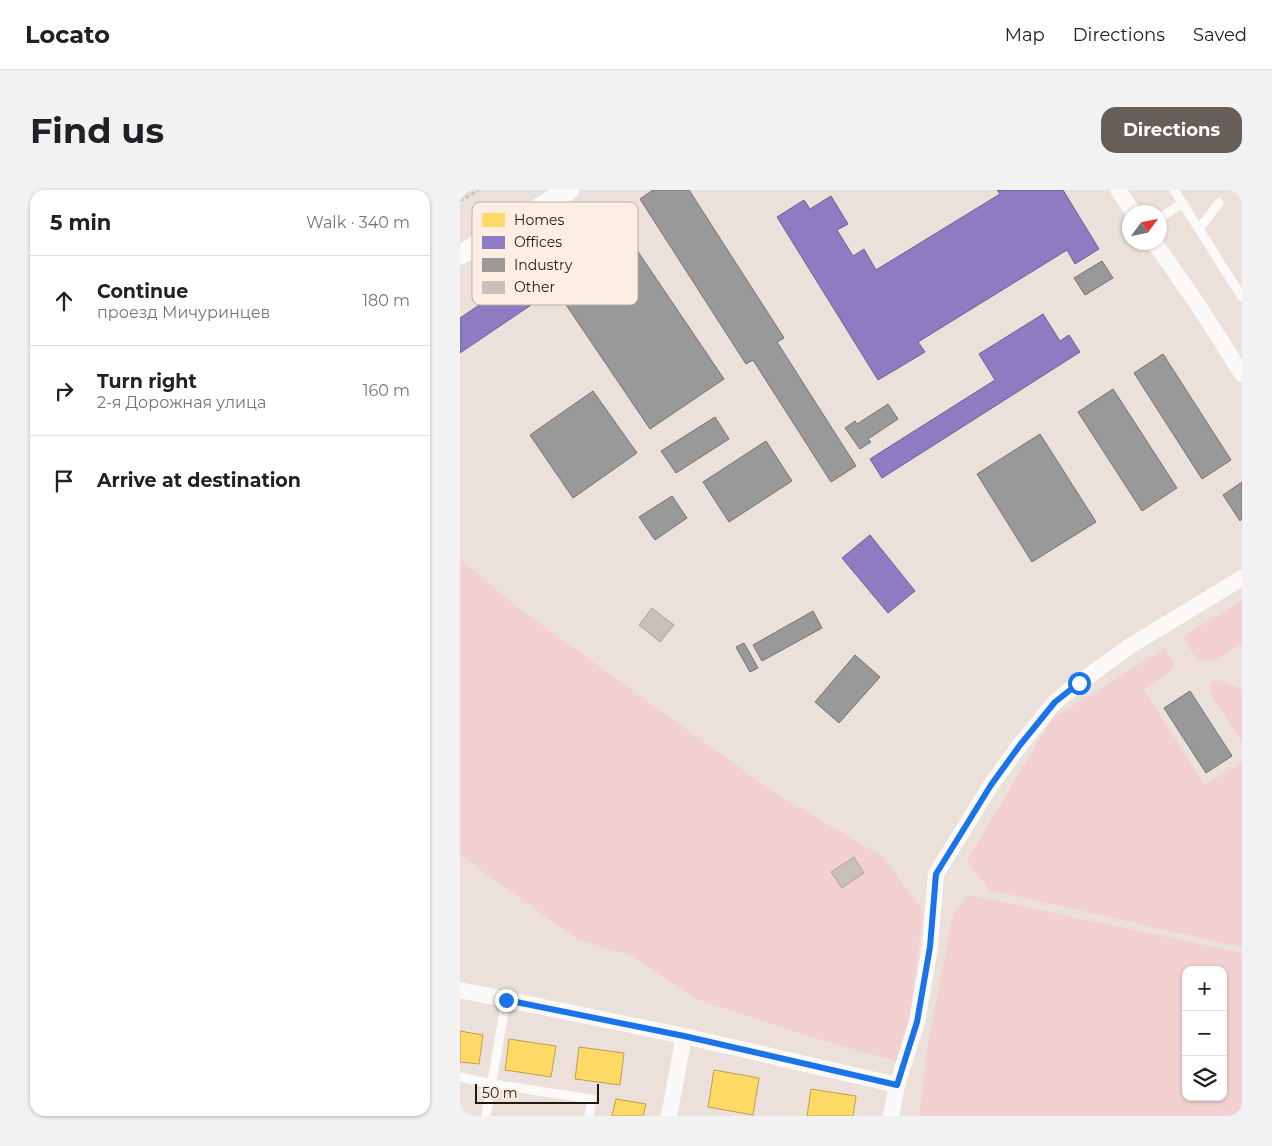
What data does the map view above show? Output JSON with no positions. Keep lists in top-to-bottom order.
{
  "legend": [
    "Homes",
    "Offices",
    "Industry",
    "Other"
  ],
  "scale_bar": "50 m",
  "north": "top right",
  "page": {
    "header": "Locato",
    "nav": ["Map", "Directions", "Saved"],
    "buttons": "Directions",
    "title": "Find us",
    "heading": ["5 min", "Walk · 340 m"],
    "list": [
      ["Continue", "проезд Мичуринцев", "180 m"],
      ["Turn right", "2-я Дорожная улица", "160 m"],
      "Arrive at destination"
    ],
    "map_buttons": ["+", "−"],
    "scale": "50 m"
  }
}
